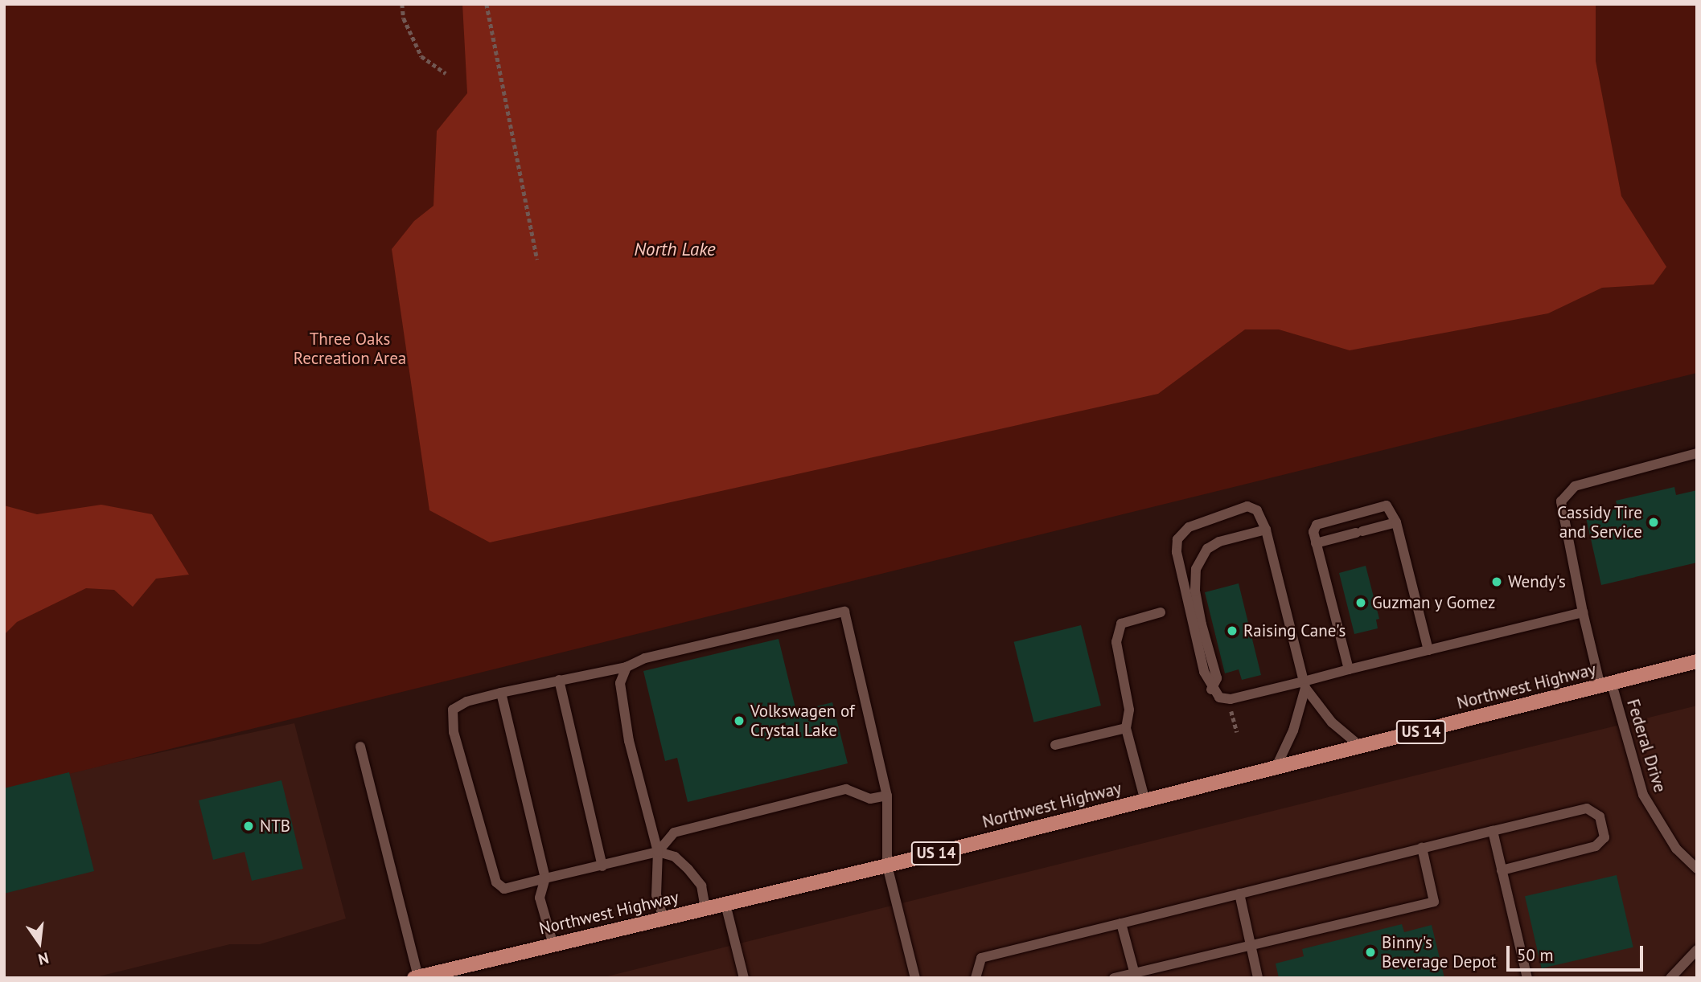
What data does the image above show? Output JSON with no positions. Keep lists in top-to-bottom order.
{
  "streets": {
    "main road": ["Northwest Highway", "US 14"],
    "lane": ["Federal Drive"]
  },
  "crossings": [
    ["Northwest Highway", "Federal Drive"]
  ],
  "water": ["North Lake"],
  "parks": ["Three Oaks Recreation Area"],
  "places": [
    "Cassidy Tire and Service",
    "Wendy's",
    "Guzman y Gomez",
    "Raising Cane's",
    "Volkswagen of Crystal Lake",
    "NTB",
    "Binny's Beverage Depot"
  ],
  "scale_bar": "50 m",
  "north": "bottom"
}
